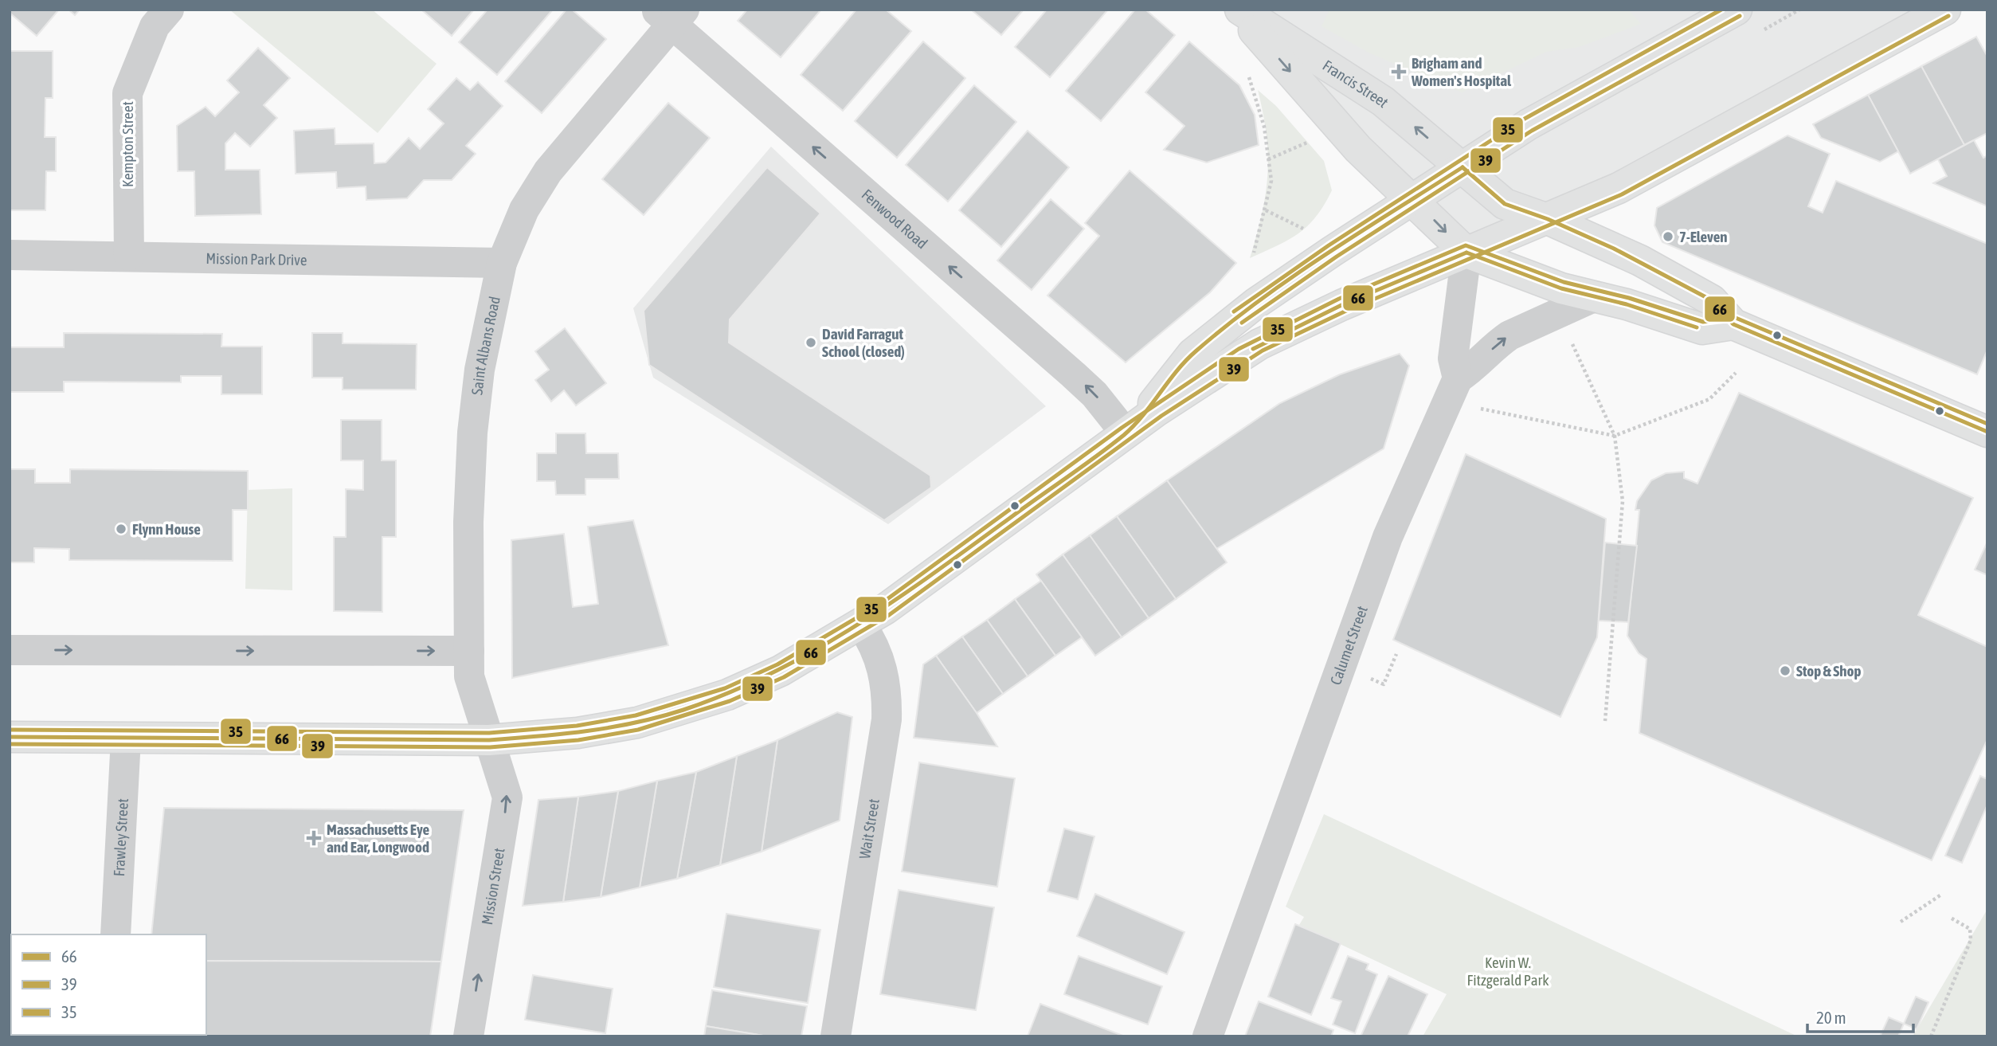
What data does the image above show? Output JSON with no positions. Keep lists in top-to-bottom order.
{
  "streets": {
    "main road": ["Francis Street"],
    "street": [
      "Kempton Street",
      "Fenwood Road",
      "Mission Park Drive",
      "Saint Albans Road",
      "Calumet Street",
      "Wait Street",
      "Frawley Street",
      "Mission Street"
    ]
  },
  "crossings": [
    ["Kempton Street", "Mission Park Drive"],
    ["Fenwood Road", "Saint Albans Road"],
    ["Mission Park Drive", "Saint Albans Road"],
    ["Saint Albans Road", "Mission Street"]
  ],
  "one_way": ["Fenwood Road", "Mission Street"],
  "parks": ["Kevin W. Fitzgerald Park"],
  "places": {
    "health": ["Brigham and Women's Hospital", "Massachusetts Eye and Ear, Longwood"],
    "other": [
      "7-Eleven",
      "David Farragut School (closed)",
      "Flynn House",
      "Stop & Shop"
    ]
  },
  "lines": ["transit line 35", "transit line 39", "transit line 66"],
  "legend": ["66", "39", "35"],
  "scale_bar": "20 m"
}
